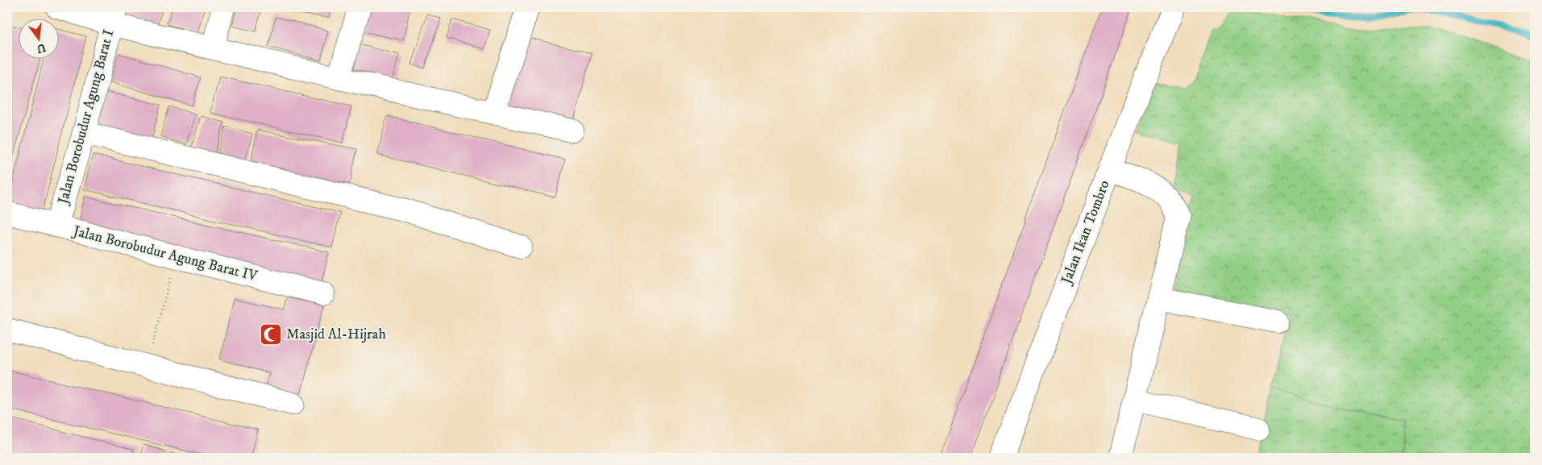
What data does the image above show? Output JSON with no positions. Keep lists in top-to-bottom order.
{
  "streets": {
    "street": ["Jalan Borobudur Agung Barat I", "Jalan Ikan Tombro", "Jalan Borobudur Agung Barat IV"]
  },
  "crossings": [
    ["Jalan Borobudur Agung Barat I", "Jalan Borobudur Agung Barat IV"]
  ],
  "places": {
    "mosque": ["Masjid Al-Hijrah"]
  },
  "north": "bottom"
}
